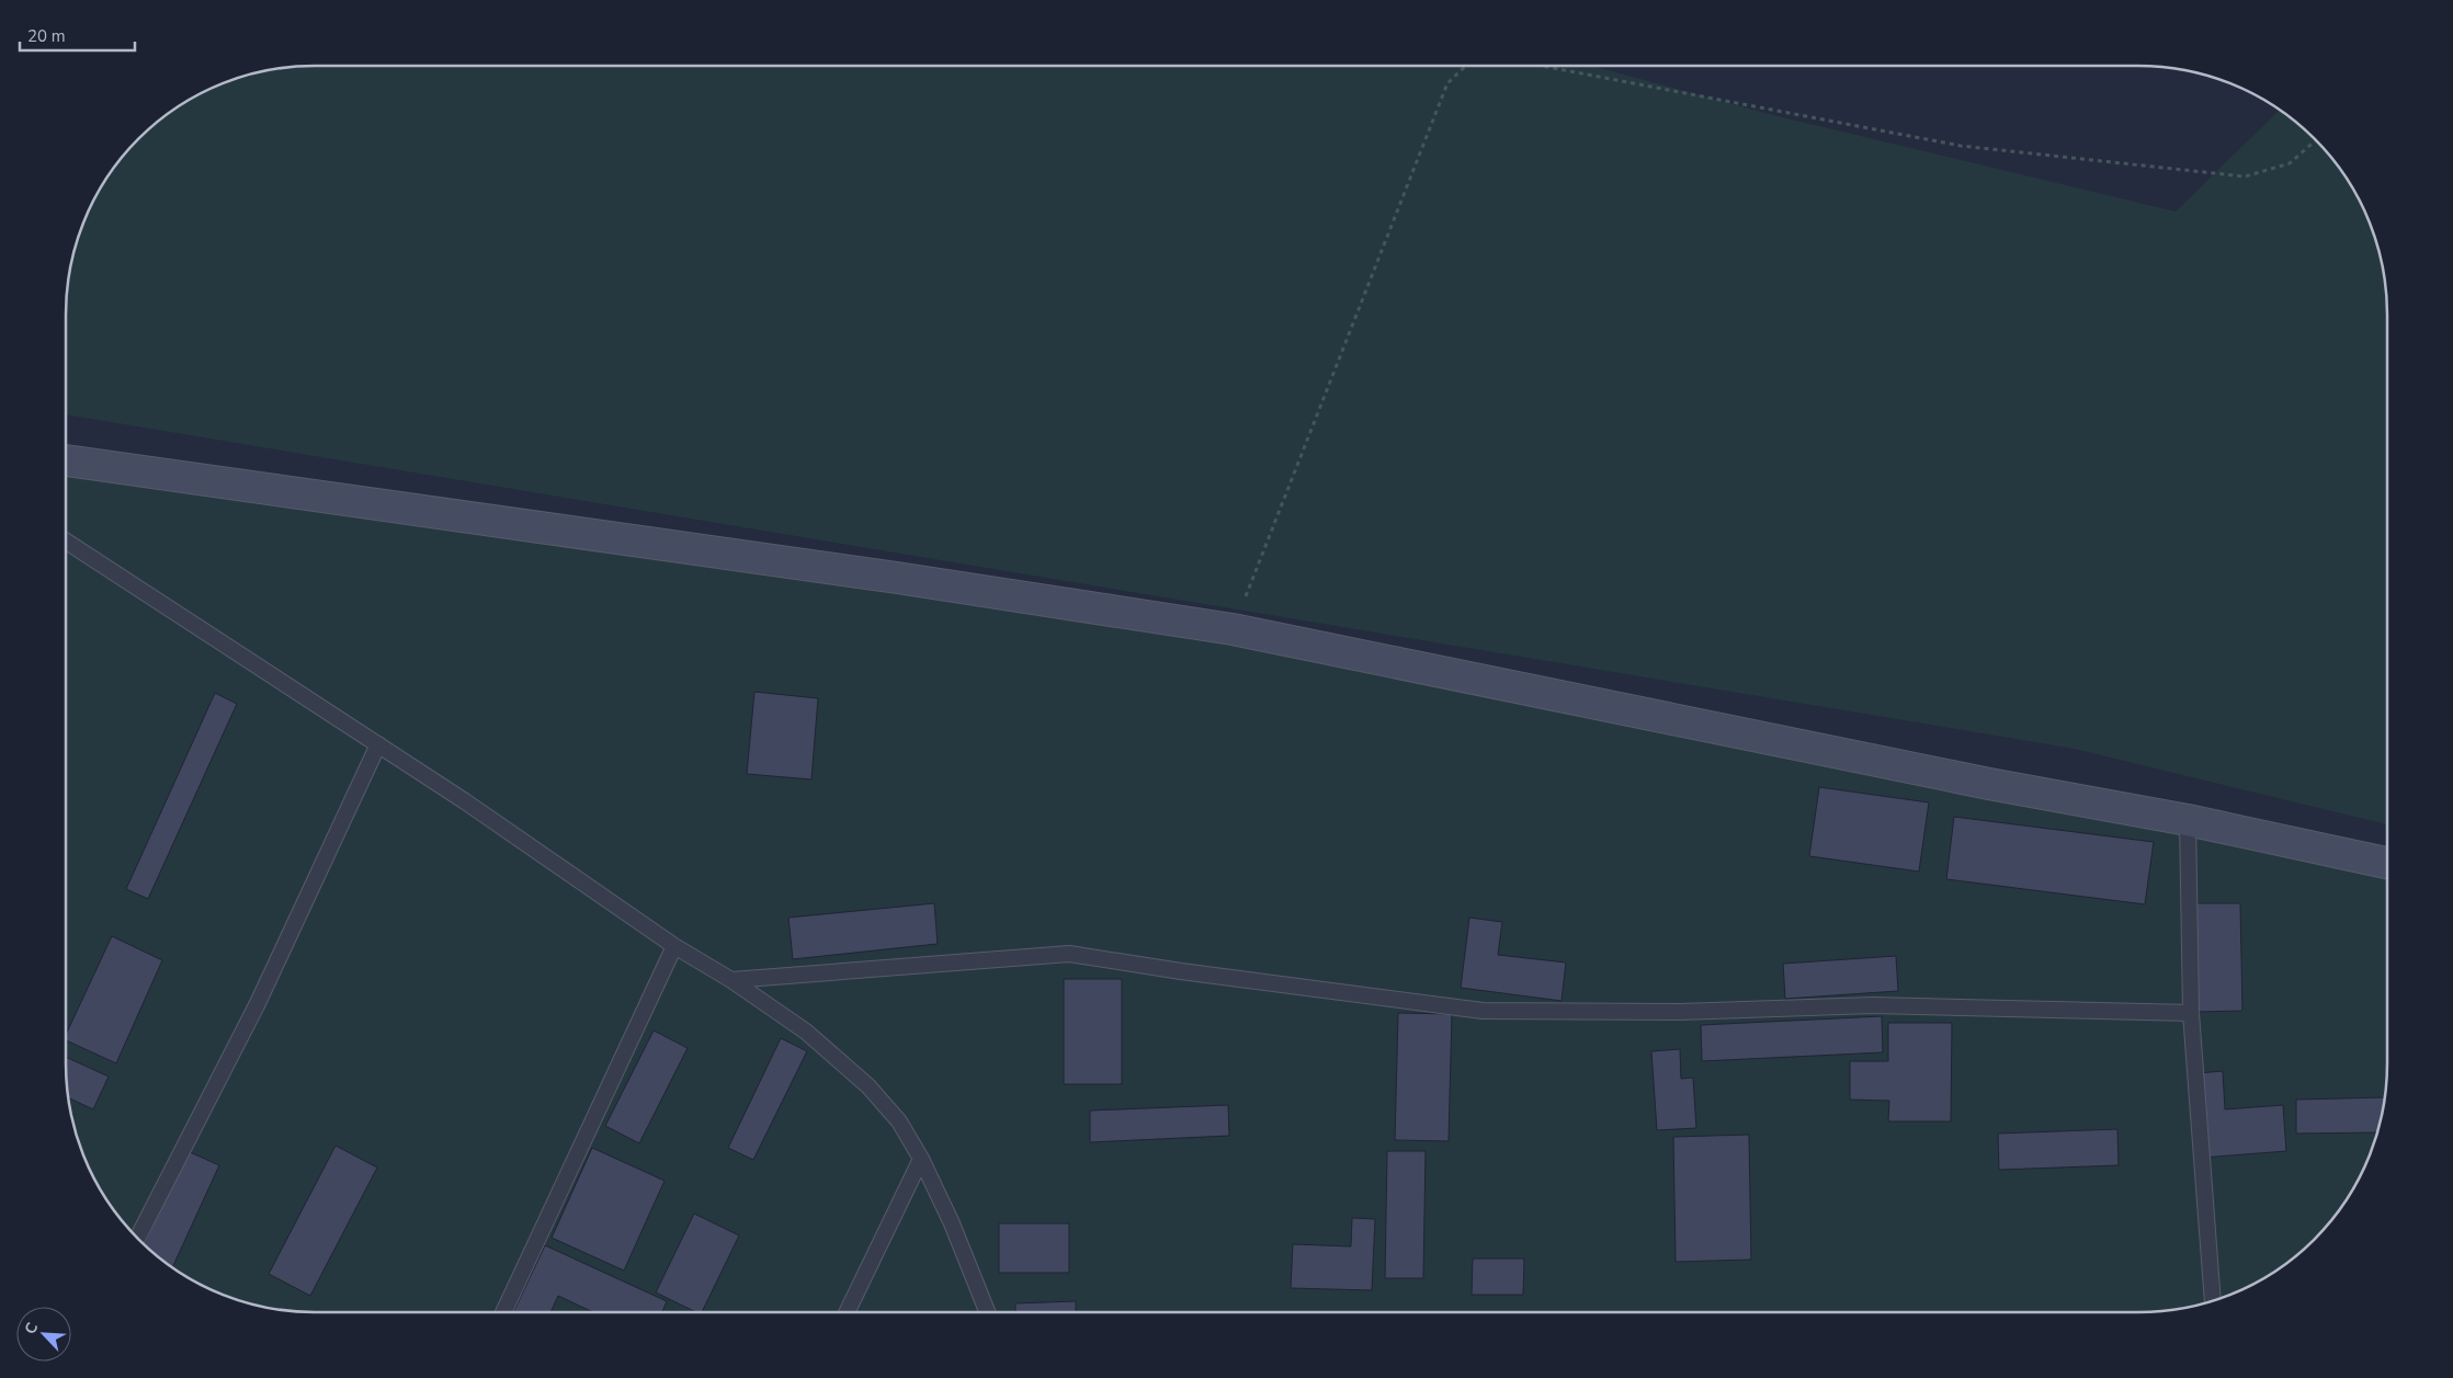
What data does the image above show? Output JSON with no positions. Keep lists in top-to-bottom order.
{
  "scale_bar": "20 m",
  "north": "top left"
}
